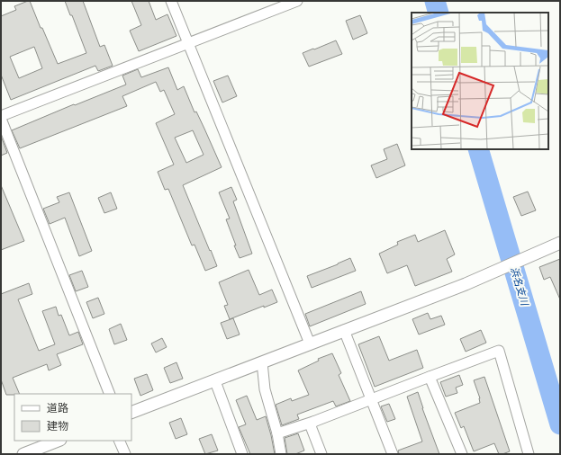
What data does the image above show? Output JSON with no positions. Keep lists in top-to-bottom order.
{
  "water": ["浜名支川"],
  "legend": ["道路", "建物"]
}
